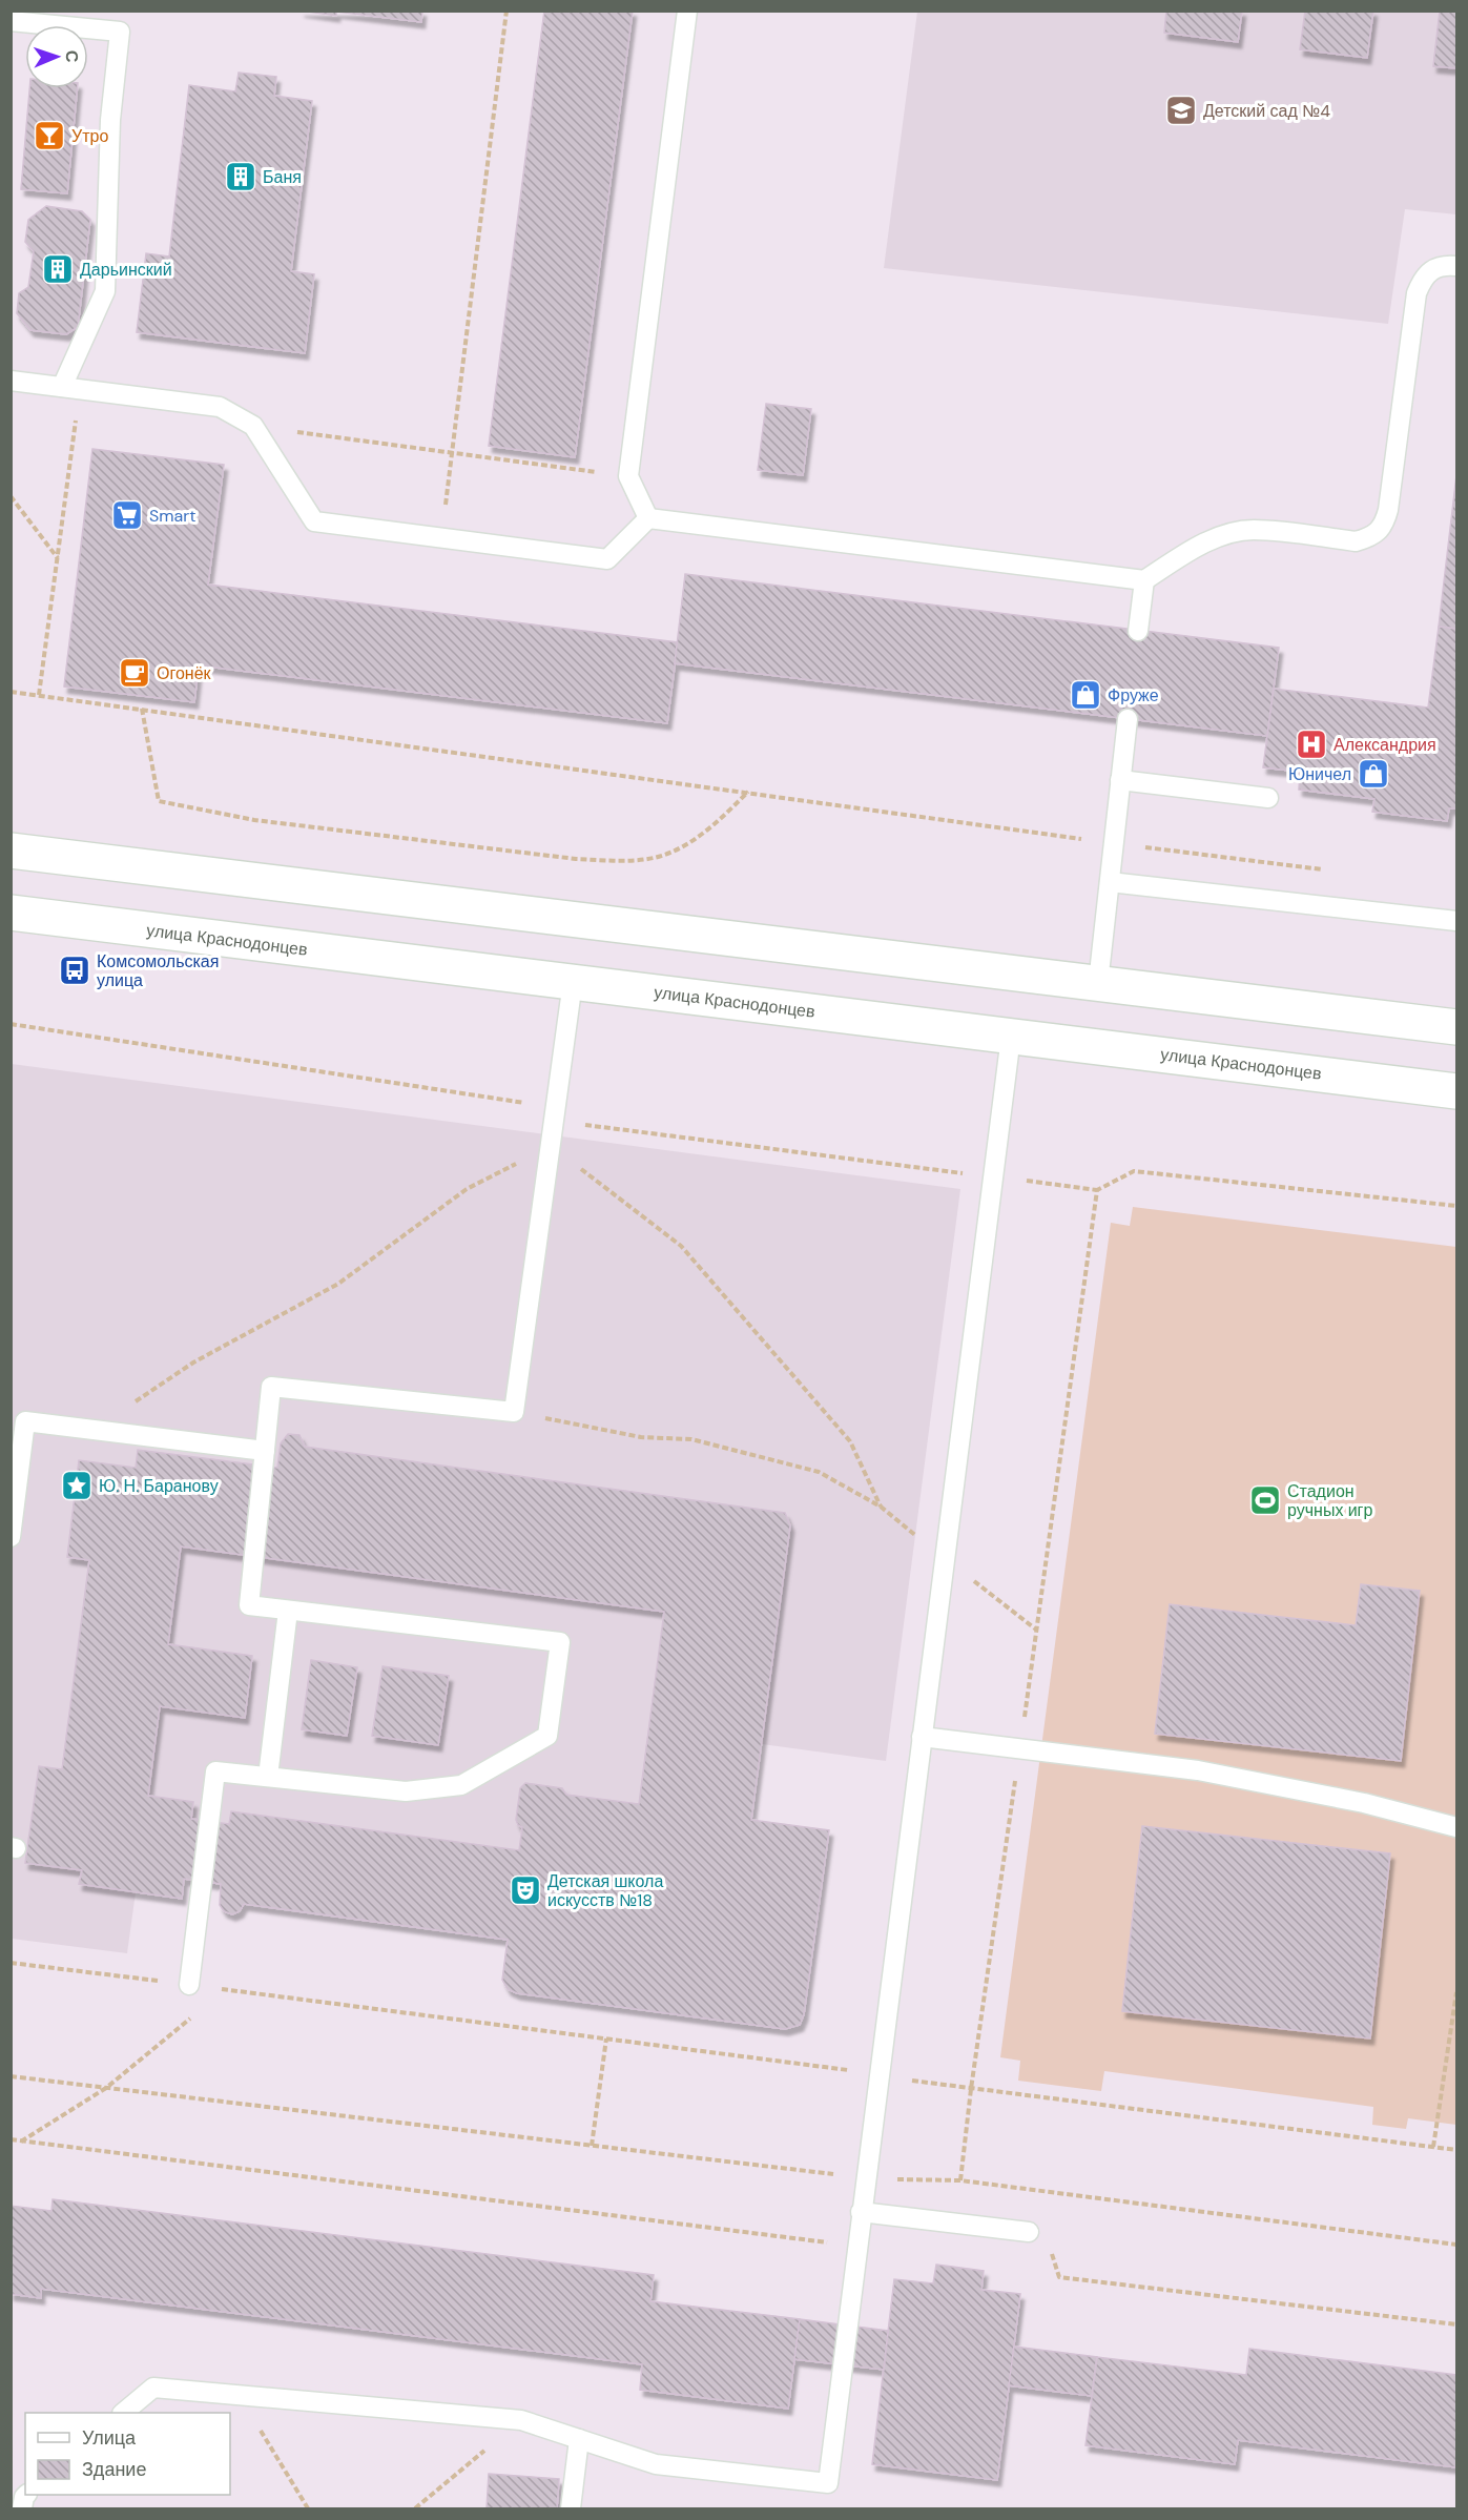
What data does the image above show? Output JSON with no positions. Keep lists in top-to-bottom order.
{
  "streets": {
    "main road": ["улица Краснодонцев"]
  },
  "places": {
    "school or university": ["Детский сад №4"],
    "bar": ["Утро"],
    "building": ["Баня", "Дарьинский"],
    "supermarket": ["Smart"],
    "cafe": ["Огонёк"],
    "shop": ["Фруже", "Юничел"],
    "hospital": ["Александрия"],
    "bus stop": ["Комсомольская улица"],
    "place": ["Ю. Н. Баранову"],
    "sports": ["Стадион ручных игр"],
    "theatre": ["Детская школа искусств №18"]
  },
  "legend": ["Улица", "Здание"],
  "north": "right"
}
